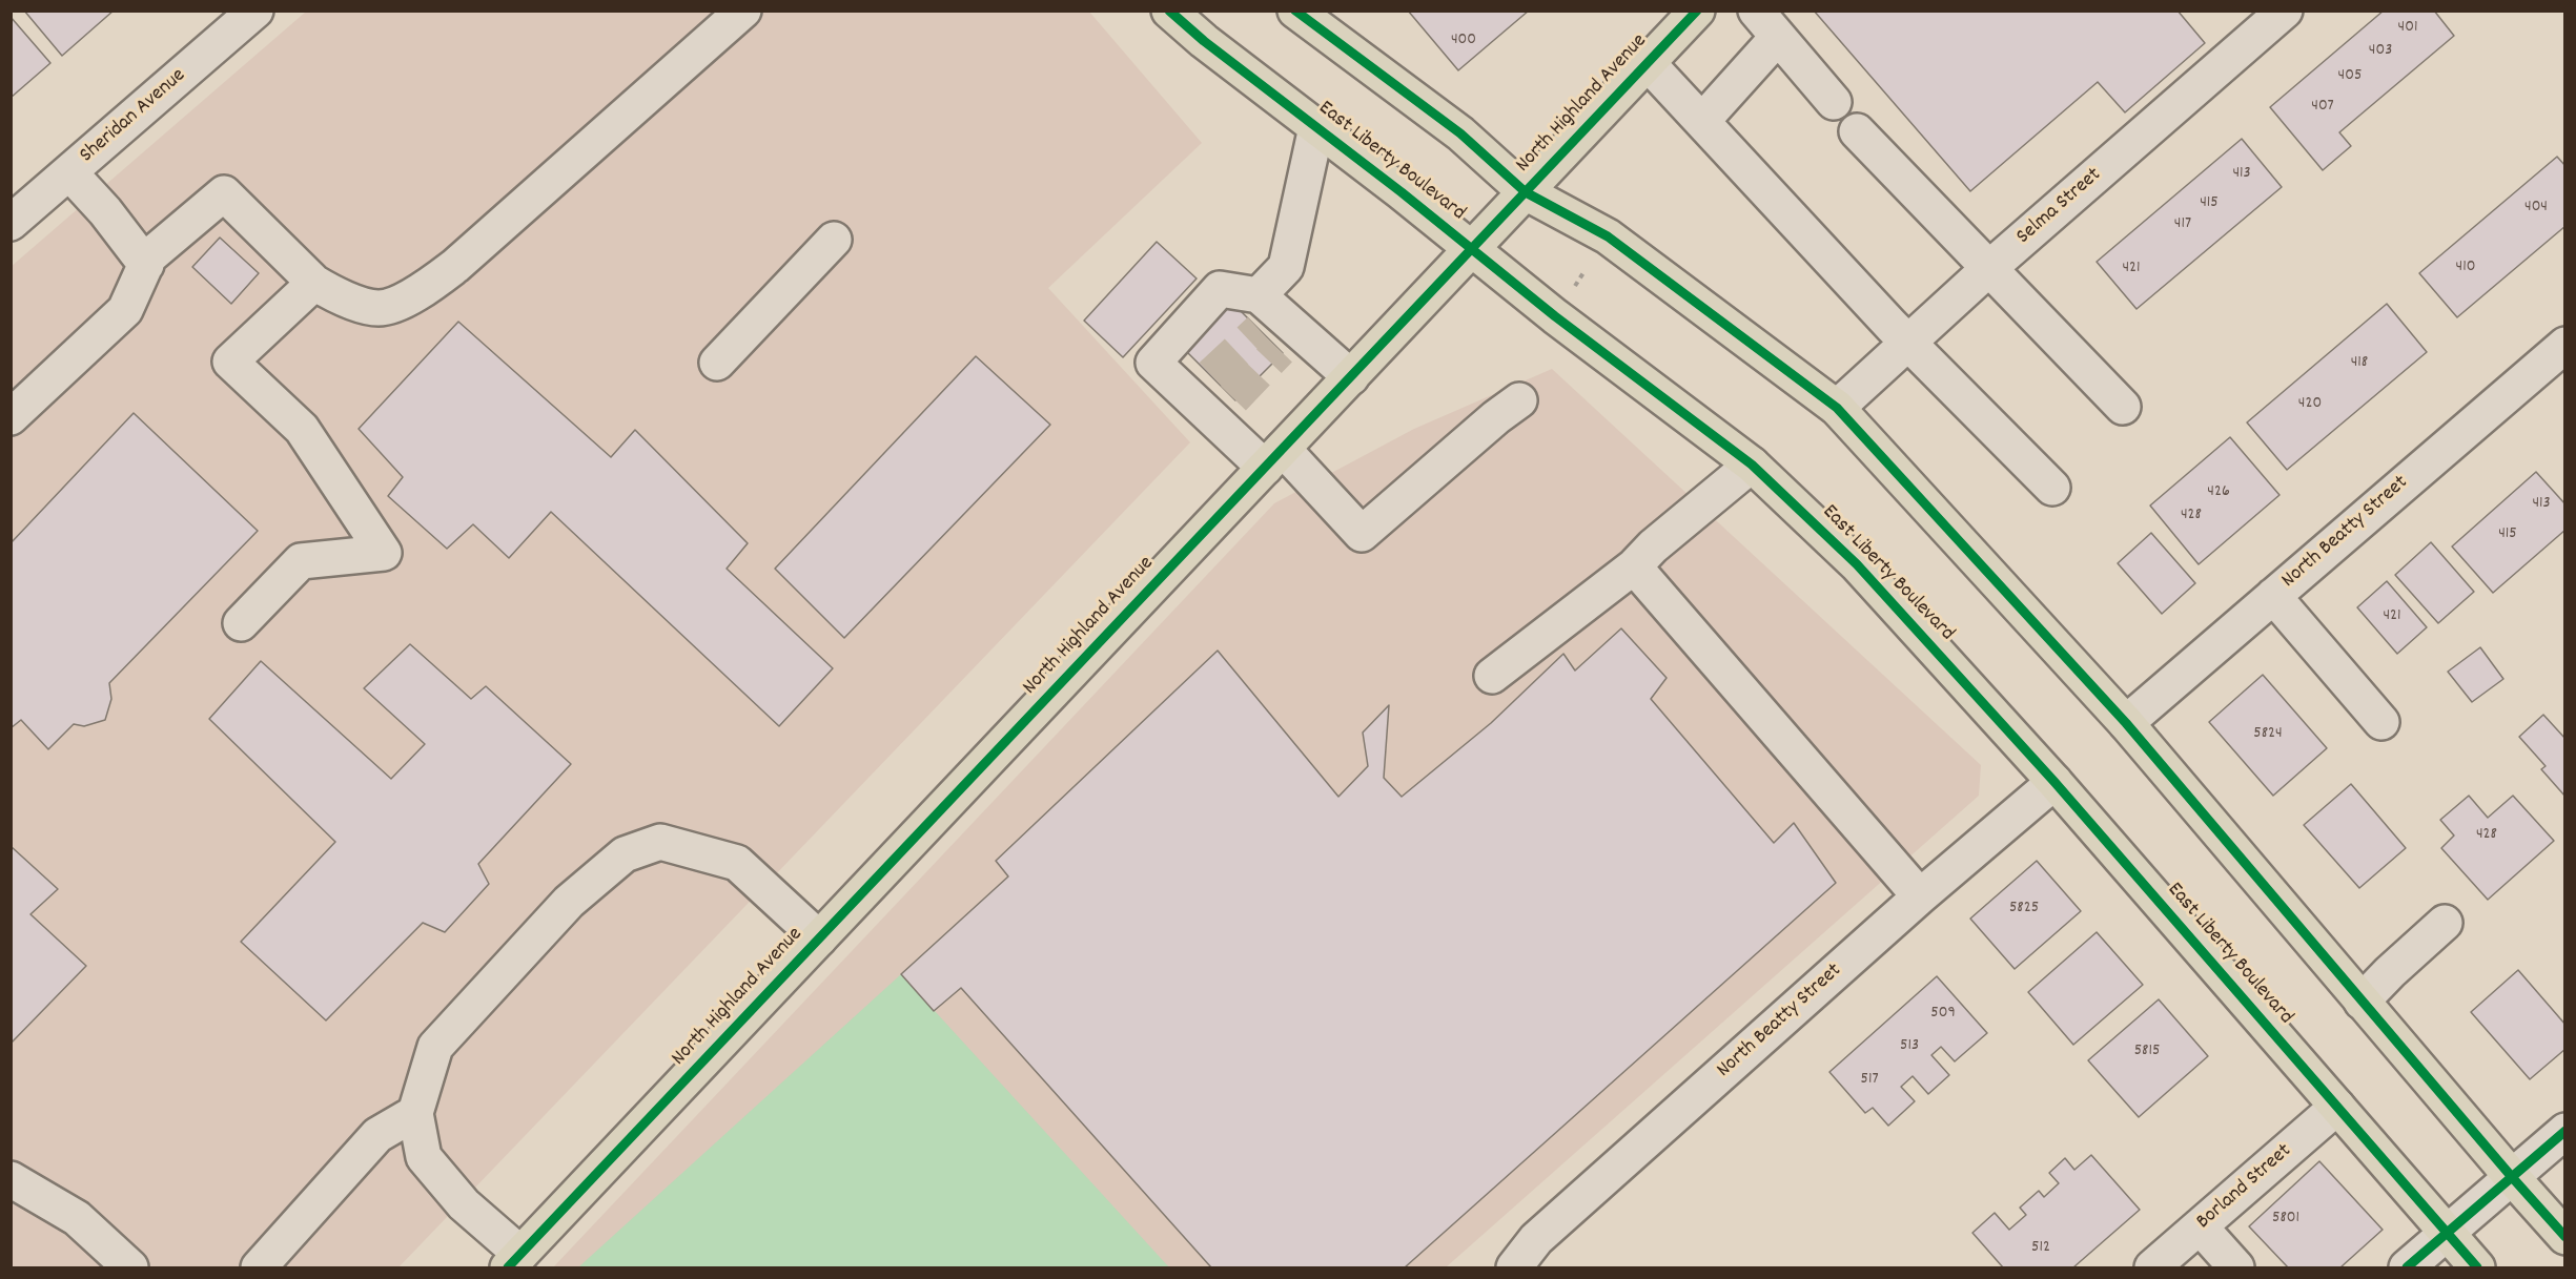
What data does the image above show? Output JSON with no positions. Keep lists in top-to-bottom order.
{
  "streets": {
    "main road": ["North Highland Avenue", "East Liberty Boulevard"],
    "street": [
      "Sheridan Avenue",
      "Selma Street",
      "North Beatty Street",
      "Borland Street"
    ]
  },
  "crossings": [
    ["North Highland Avenue", "East Liberty Boulevard"],
    ["East Liberty Boulevard", "North Beatty Street"],
    ["East Liberty Boulevard", "Borland Street"]
  ],
  "house_numbers": [
    "401",
    "400",
    "403",
    "405",
    "407",
    "413",
    "415",
    "404",
    "417",
    "410",
    "421",
    "418",
    "420",
    "426",
    "413",
    "428",
    "415",
    "421",
    "5824",
    "428",
    "5825",
    "509",
    "513",
    "5815",
    "517",
    "5801",
    "512"
  ]
}
